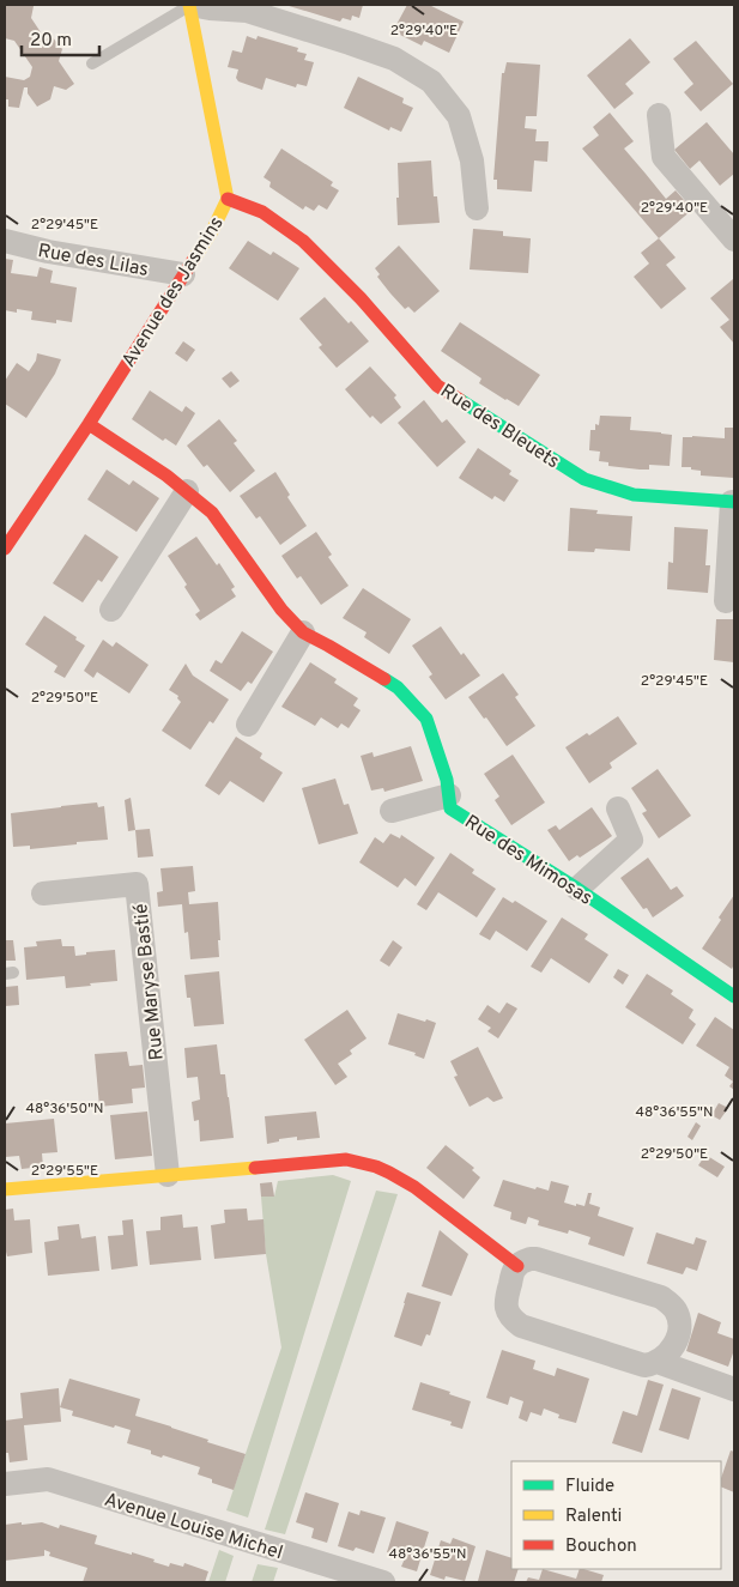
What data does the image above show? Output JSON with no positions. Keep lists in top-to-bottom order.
{
  "streets": {
    "street": [
      "Rue des Lilas",
      "Avenue des Jasmins",
      "Rue des Bleuets",
      "Rue des Mimosas",
      "Rue Maryse Bastié",
      "Avenue Louise Michel"
    ]
  },
  "crossings": [
    ["Rue des Lilas", "Avenue des Jasmins"],
    ["Avenue des Jasmins", "Rue des Bleuets"],
    ["Avenue des Jasmins", "Rue des Mimosas"]
  ],
  "legend": ["Fluide", "Ralenti", "Bouchon"],
  "scale_bar": "20 m",
  "coordinates": [
    "2°29'40\"E",
    "2°29'45\"E",
    "2°29'50\"E",
    "48°36'50\"N",
    "48°36'55\"N",
    "2°29'55\"E"
  ]
}
